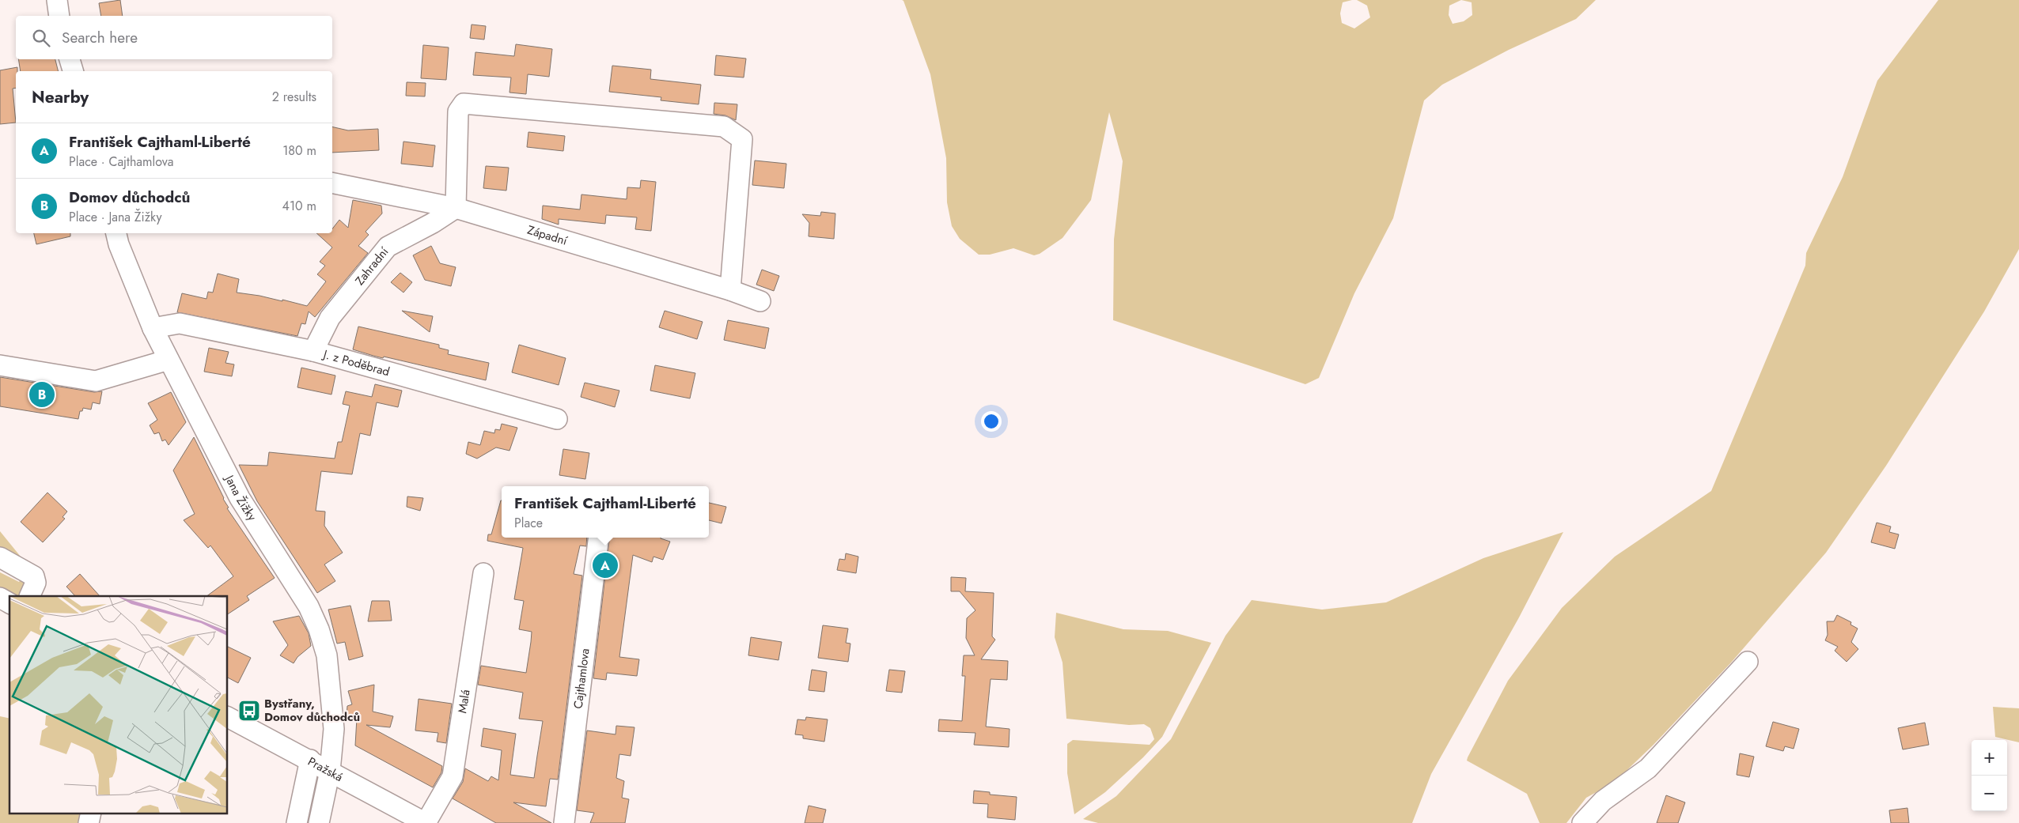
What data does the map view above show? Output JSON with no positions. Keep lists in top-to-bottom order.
{
  "streets": {
    "street": [
      "Západní",
      "Zahradní",
      "J. z Poděbrad",
      "Jana Žižky",
      "Cajthamlova",
      "Malá",
      "Pražská"
    ]
  },
  "crossings": [
    ["Západní", "Zahradní"],
    ["Zahradní", "J. z Poděbrad"],
    ["J. z Poděbrad", "Jana Žižky"],
    ["Jana Žižky", "Pražská"],
    ["Malá", "Pražská"]
  ],
  "places": {
    "bus stop": ["Bystřany, Domov důchodců"]
  },
  "page": {
    "search": "Search here",
    "heading": ["Nearby", "2 results"],
    "list": [
      {
        "mark": "A",
        "name": "František Cajthaml-Liberté",
        "note": "Place · Cajthamlova",
        "value": "180 m"
      },
      {
        "mark": "B",
        "name": "Domov důchodců",
        "note": "Place · Jana Žižky",
        "value": "410 m"
      }
    ],
    "pins": ["B", "A"],
    "popup": ["František Cajthaml-Liberté", "Place"],
    "map_buttons": ["+", "−"]
  }
}
